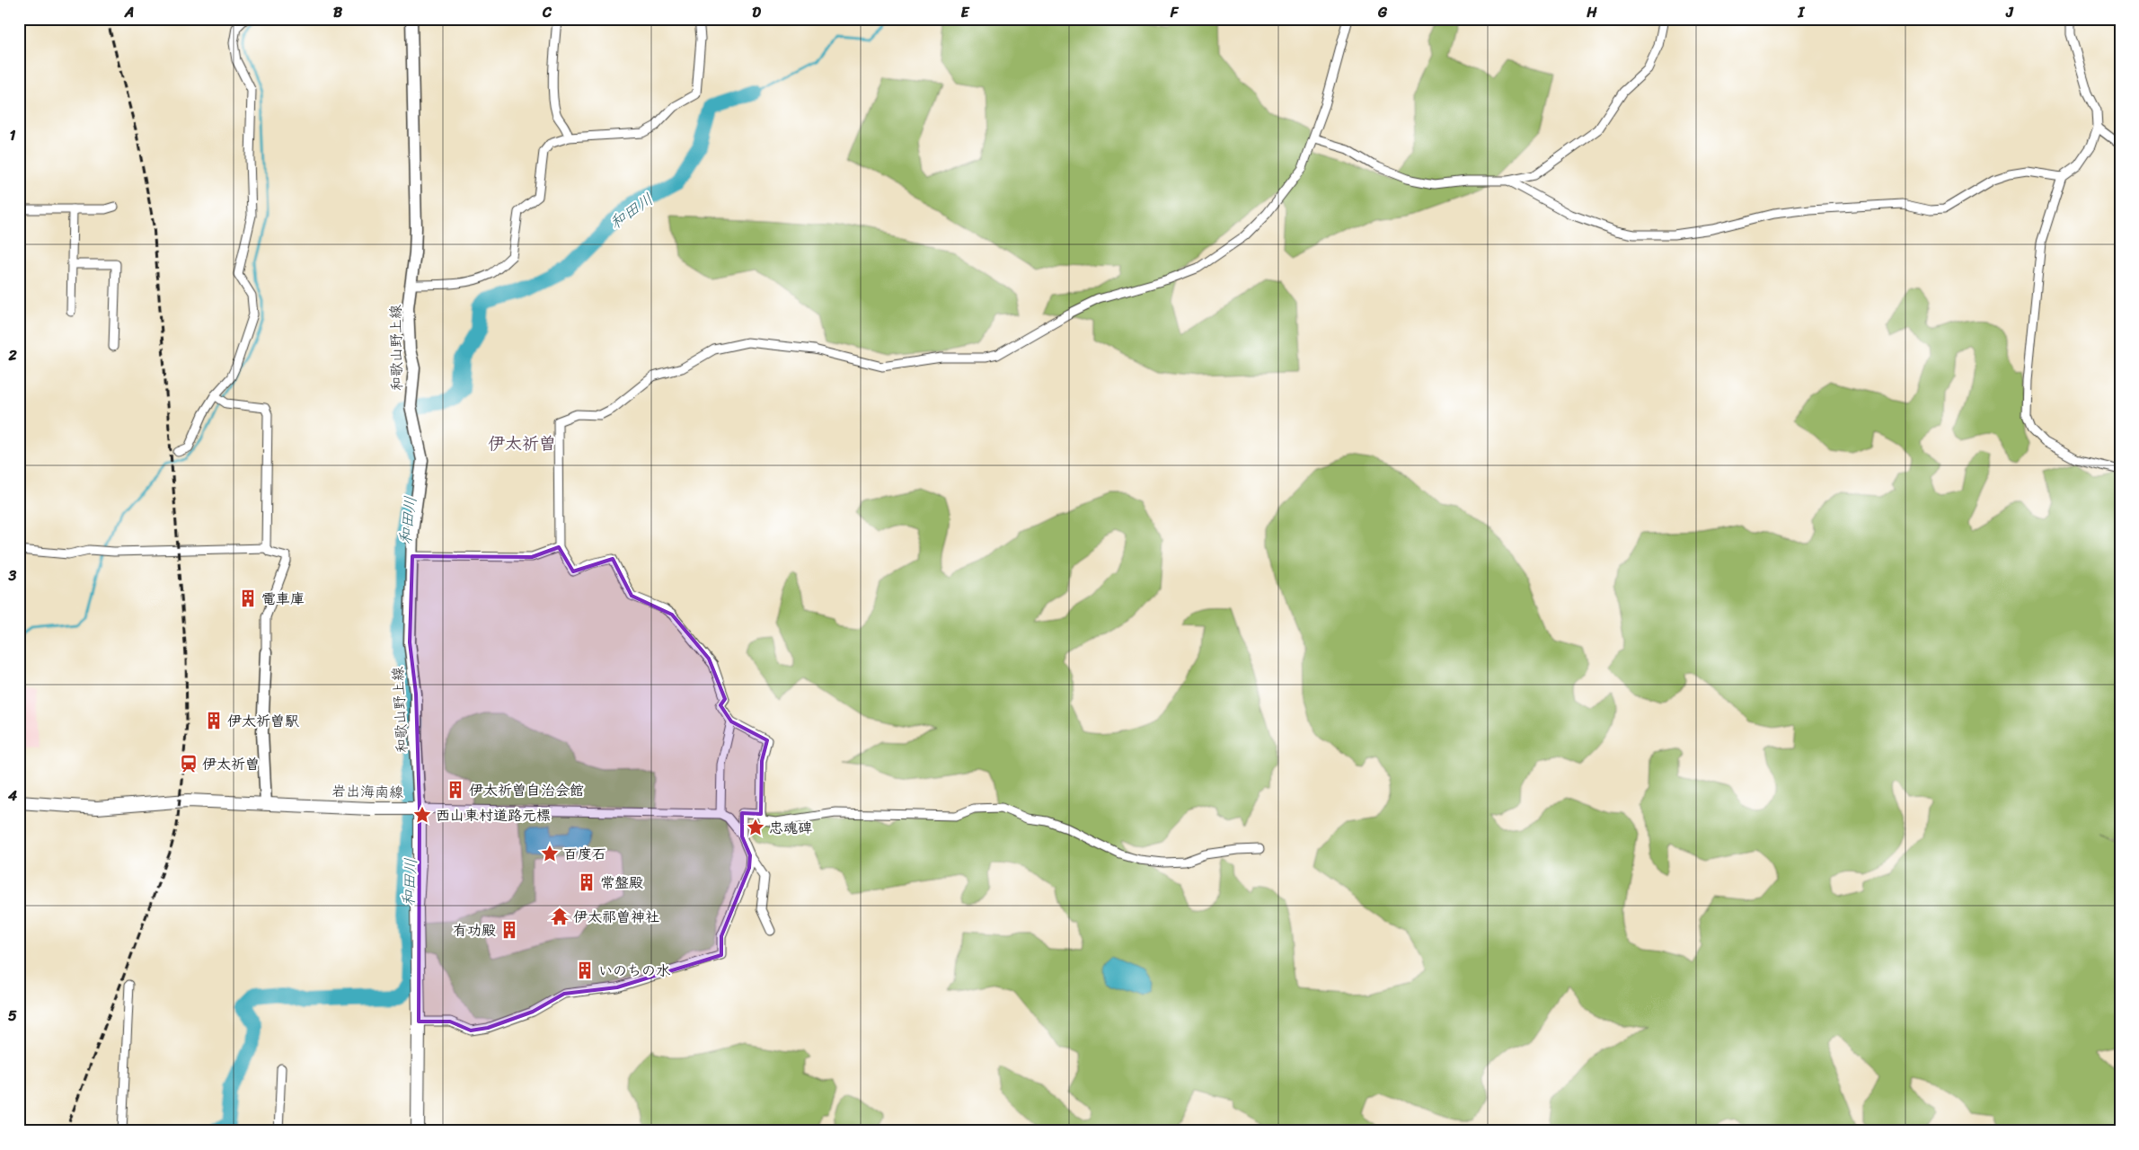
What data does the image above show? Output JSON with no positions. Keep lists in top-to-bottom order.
{
  "streets": {
    "main road": ["和歌山野上線", "岩出海南線"]
  },
  "crossings": [
    ["和歌山野上線", "岩出海南線"]
  ],
  "districts": ["伊太祈曽"],
  "water": ["和田川"],
  "places": {
    "building": [
      "電車庫",
      "伊太祈曽駅",
      "伊太祈曽自治会館",
      "常盤殿",
      "有功殿",
      "いのちの水"
    ],
    "station": ["伊太祈曽"],
    "place": ["西山東村道路元標", "忠魂碑", "百度石"],
    "temple": ["伊太祁曽神社"]
  },
  "grid": {
    "columns": [
      "A",
      "B",
      "C",
      "D",
      "E",
      "F",
      "G",
      "H",
      "I",
      "J"
    ],
    "rows": [
      "1",
      "2",
      "3",
      "4",
      "5"
    ]
  }
}
